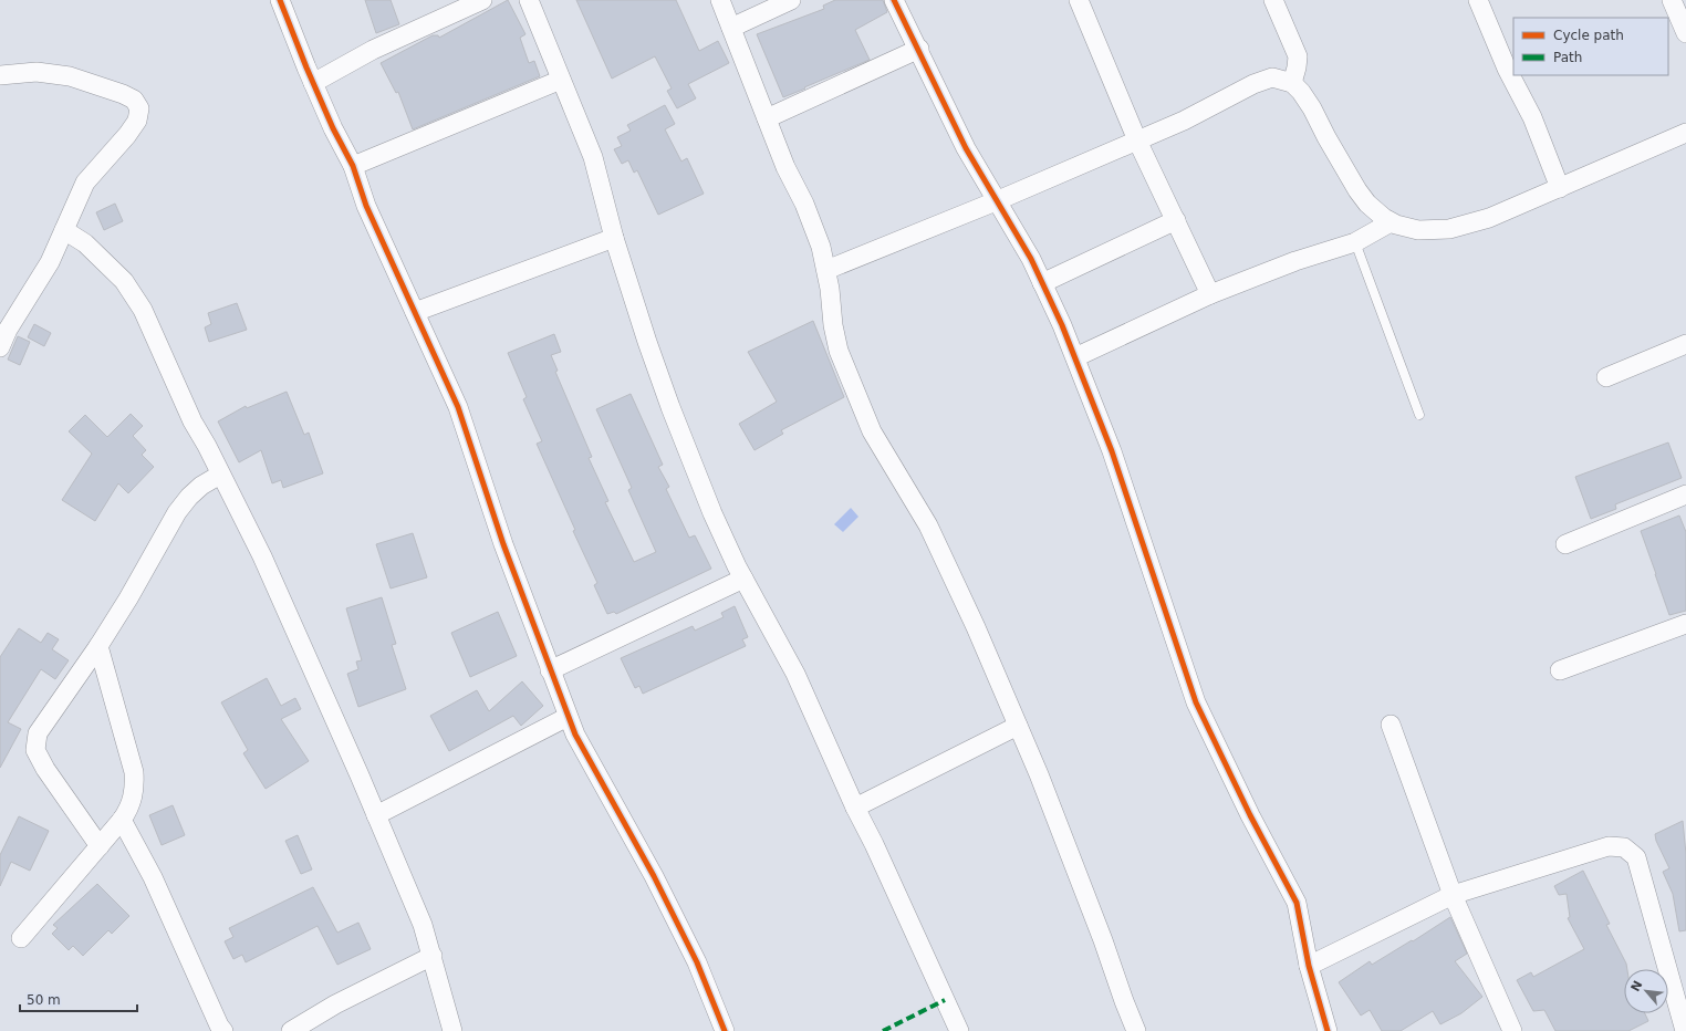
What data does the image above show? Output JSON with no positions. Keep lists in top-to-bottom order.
{
  "legend": ["Cycle path", "Path"],
  "scale_bar": "50 m",
  "north": "top left"
}
